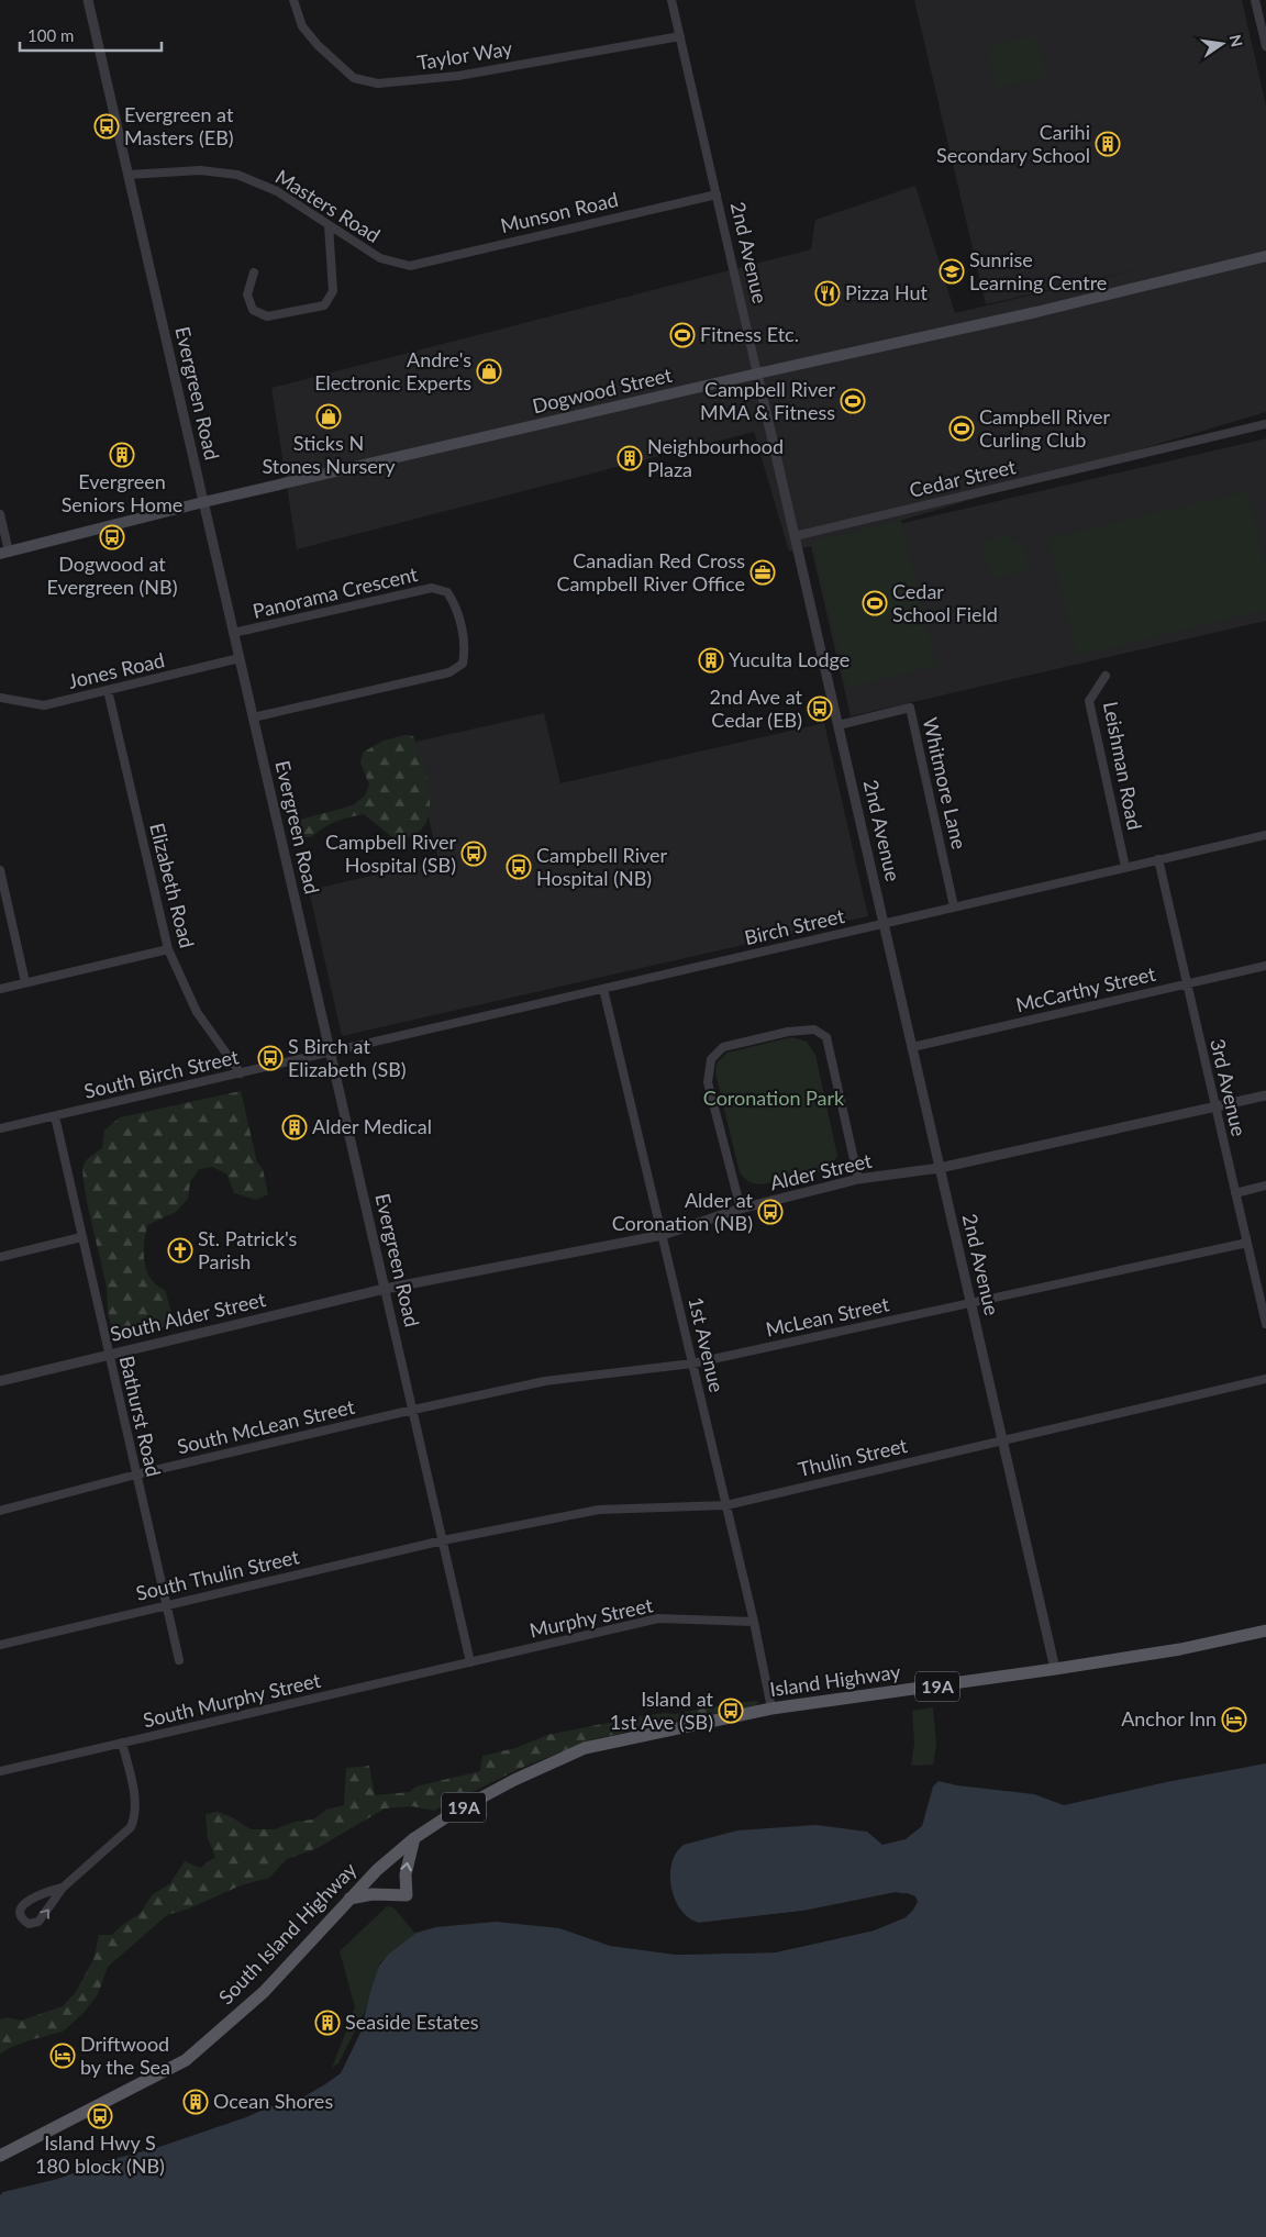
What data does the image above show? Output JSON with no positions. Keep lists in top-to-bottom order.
{
  "streets": {
    "main road": [
      "Dogwood Street",
      "Island Highway",
      "19A",
      "South Island Highway"
    ],
    "street": [
      "Taylor Way",
      "Masters Road",
      "Munson Road",
      "2nd Avenue",
      "Evergreen Road",
      "Cedar Street",
      "Panorama Crescent",
      "Jones Road",
      "Leishman Road",
      "Whitmore Lane",
      "Elizabeth Road",
      "Birch Street",
      "McCarthy Street",
      "South Birch Street",
      "3rd Avenue",
      "Alder Street",
      "South Alder Street",
      "McLean Street",
      "1st Avenue",
      "Bathurst Road",
      "South McLean Street",
      "Thulin Street",
      "South Thulin Street",
      "Murphy Street",
      "South Murphy Street"
    ]
  },
  "crossings": [
    ["Taylor Way", "2nd Avenue"],
    ["Masters Road", "Munson Road"],
    ["Masters Road", "Evergreen Road"],
    ["Munson Road", "2nd Avenue"],
    ["2nd Avenue", "Dogwood Street"],
    ["2nd Avenue", "Cedar Street"],
    ["2nd Avenue", "Whitmore Lane"],
    ["2nd Avenue", "Birch Street"],
    ["2nd Avenue", "McCarthy Street"],
    ["2nd Avenue", "Alder Street"],
    ["2nd Avenue", "McLean Street"],
    ["2nd Avenue", "Thulin Street"],
    ["2nd Avenue", "Island Highway"],
    ["Dogwood Street", "Evergreen Road"],
    ["Evergreen Road", "Panorama Crescent"],
    ["Evergreen Road", "Jones Road"],
    ["Evergreen Road", "Birch Street"],
    ["Evergreen Road", "South Birch Street"],
    ["Evergreen Road", "Alder Street"],
    ["Evergreen Road", "South Alder Street"],
    ["Evergreen Road", "McLean Street"],
    ["Evergreen Road", "South McLean Street"],
    ["Evergreen Road", "Thulin Street"],
    ["Evergreen Road", "South Thulin Street"],
    ["Evergreen Road", "Murphy Street"],
    ["Evergreen Road", "South Murphy Street"],
    ["Jones Road", "Elizabeth Road"],
    ["Leishman Road", "Birch Street"],
    ["Whitmore Lane", "Birch Street"],
    ["Elizabeth Road", "South Birch Street"],
    ["Birch Street", "South Birch Street"],
    ["Birch Street", "3rd Avenue"],
    ["Birch Street", "1st Avenue"],
    ["McCarthy Street", "3rd Avenue"],
    ["South Birch Street", "Bathurst Road"],
    ["3rd Avenue", "Alder Street"],
    ["3rd Avenue", "McLean Street"],
    ["Alder Street", "South Alder Street"],
    ["Alder Street", "1st Avenue"],
    ["South Alder Street", "Bathurst Road"],
    ["McLean Street", "1st Avenue"],
    ["McLean Street", "South McLean Street"],
    ["1st Avenue", "Thulin Street"],
    ["1st Avenue", "Murphy Street"],
    ["1st Avenue", "Island Highway"],
    ["Bathurst Road", "South McLean Street"],
    ["Bathurst Road", "South Thulin Street"],
    ["Thulin Street", "South Thulin Street"],
    ["Murphy Street", "South Murphy Street"],
    ["Island Highway", "South Island Highway"]
  ],
  "parks": ["Coronation Park"],
  "places": {
    "bus stop": [
      "Evergreen at Masters (EB)",
      "Dogwood at Evergreen (NB)",
      "2nd Ave at Cedar (EB)",
      "Campbell River Hospital (SB)",
      "Campbell River Hospital (NB)",
      "S Birch at Elizabeth (SB)",
      "Alder at Coronation (NB)",
      "Island at 1st Ave (SB)",
      "Island Hwy S 180 block (NB)"
    ],
    "building": [
      "Carihi Secondary School",
      "Evergreen Seniors Home",
      "Neighbourhood Plaza",
      "Yuculta Lodge",
      "Alder Medical",
      "Seaside Estates",
      "Ocean Shores"
    ],
    "school or university": ["Sunrise Learning Centre"],
    "restaurant": ["Pizza Hut"],
    "sports": [
      "Fitness Etc.",
      "Campbell River MMA & Fitness",
      "Campbell River Curling Club",
      "Cedar School Field"
    ],
    "shop": ["Andre's Electronic Experts", "Sticks N Stones Nursery"],
    "office": ["Canadian Red Cross Campbell River Office"],
    "church": ["St. Patrick's Parish"],
    "hotel": ["Anchor Inn", "Driftwood by the Sea"]
  },
  "scale_bar": "100 m",
  "north": "right"
}
